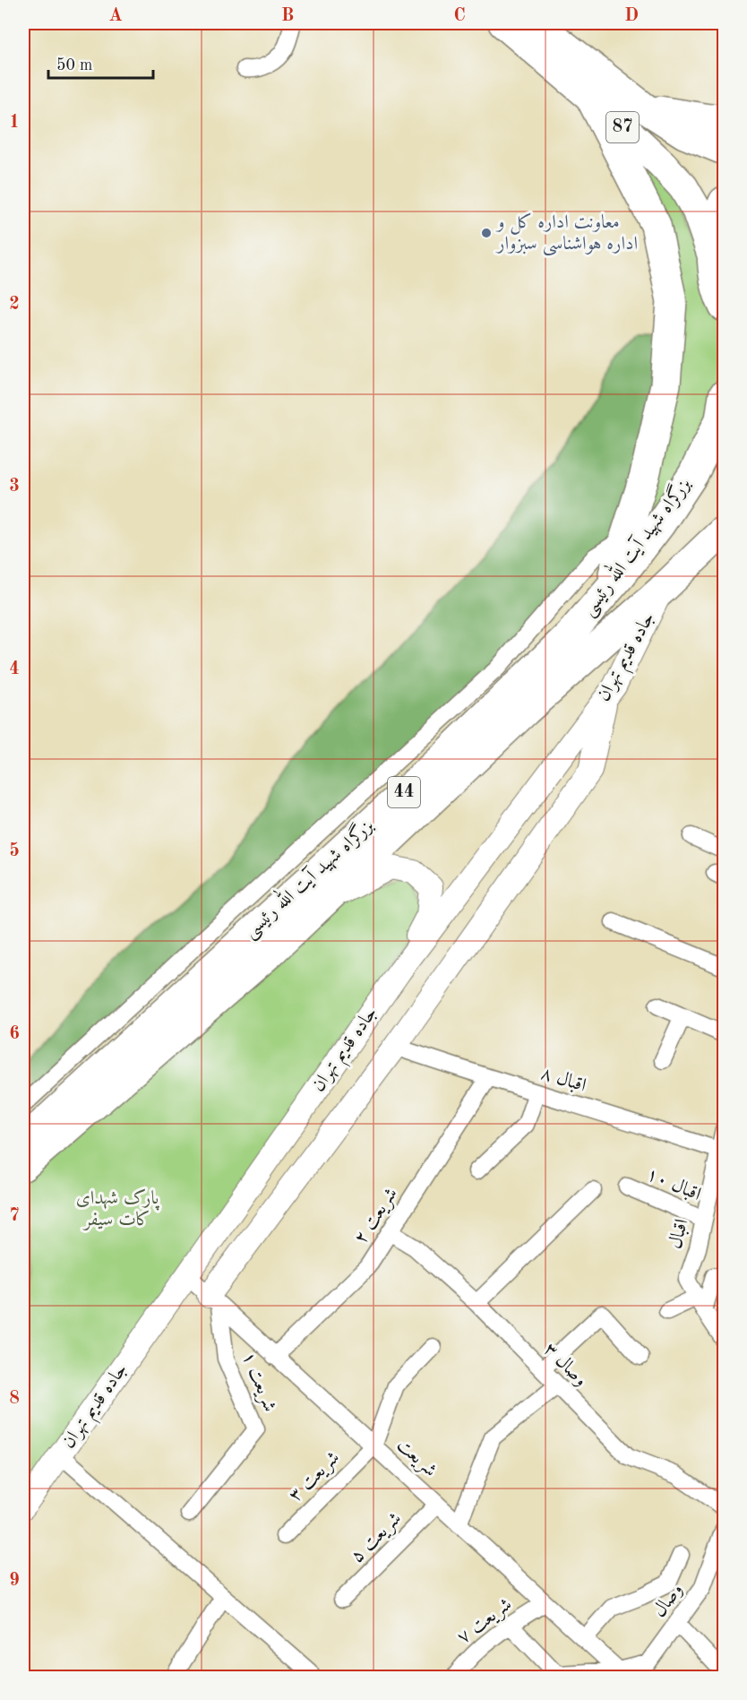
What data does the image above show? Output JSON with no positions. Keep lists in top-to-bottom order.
{
  "streets": {
    "highway": ["87", "بزرگراه شهید آیت الله رئیسی", "44"],
    "main road": ["جاده قدیم تهران"],
    "street": [
      "اقبال ۸",
      "اقبال ۱۰",
      "شریعت ۲",
      "اقبال",
      "وصال ۳",
      "شریعت ۱",
      "شریعت",
      "شریعت ۳",
      "شریعت ۵",
      "وصال",
      "شریعت ۷"
    ]
  },
  "crossings": [
    ["بزرگراه شهید آیت الله رئیسی", "جاده قدیم تهران"],
    ["جاده قدیم تهران", "شریعت"],
    ["اقبال ۸", "شریعت ۲"],
    ["اقبال ۸", "اقبال"],
    ["اقبال ۱۰", "اقبال"],
    ["شریعت ۲", "وصال ۳"],
    ["شریعت ۲", "شریعت"],
    ["شریعت ۱", "شریعت"],
    ["شریعت", "شریعت ۳"],
    ["شریعت", "شریعت ۵"],
    ["شریعت", "وصال"],
    ["شریعت", "شریعت ۷"],
    ["وصال", "شریعت ۷"]
  ],
  "parks": ["پارک شهدای کات سیفر"],
  "places": ["معاونت اداره کل و اداره هواشناسی سبزوار"],
  "scale_bar": "50 m",
  "grid": {
    "columns": [
      "A",
      "B",
      "C",
      "D"
    ],
    "rows": [
      "1",
      "2",
      "3",
      "4",
      "5",
      "6",
      "7",
      "8",
      "9"
    ]
  }
}
